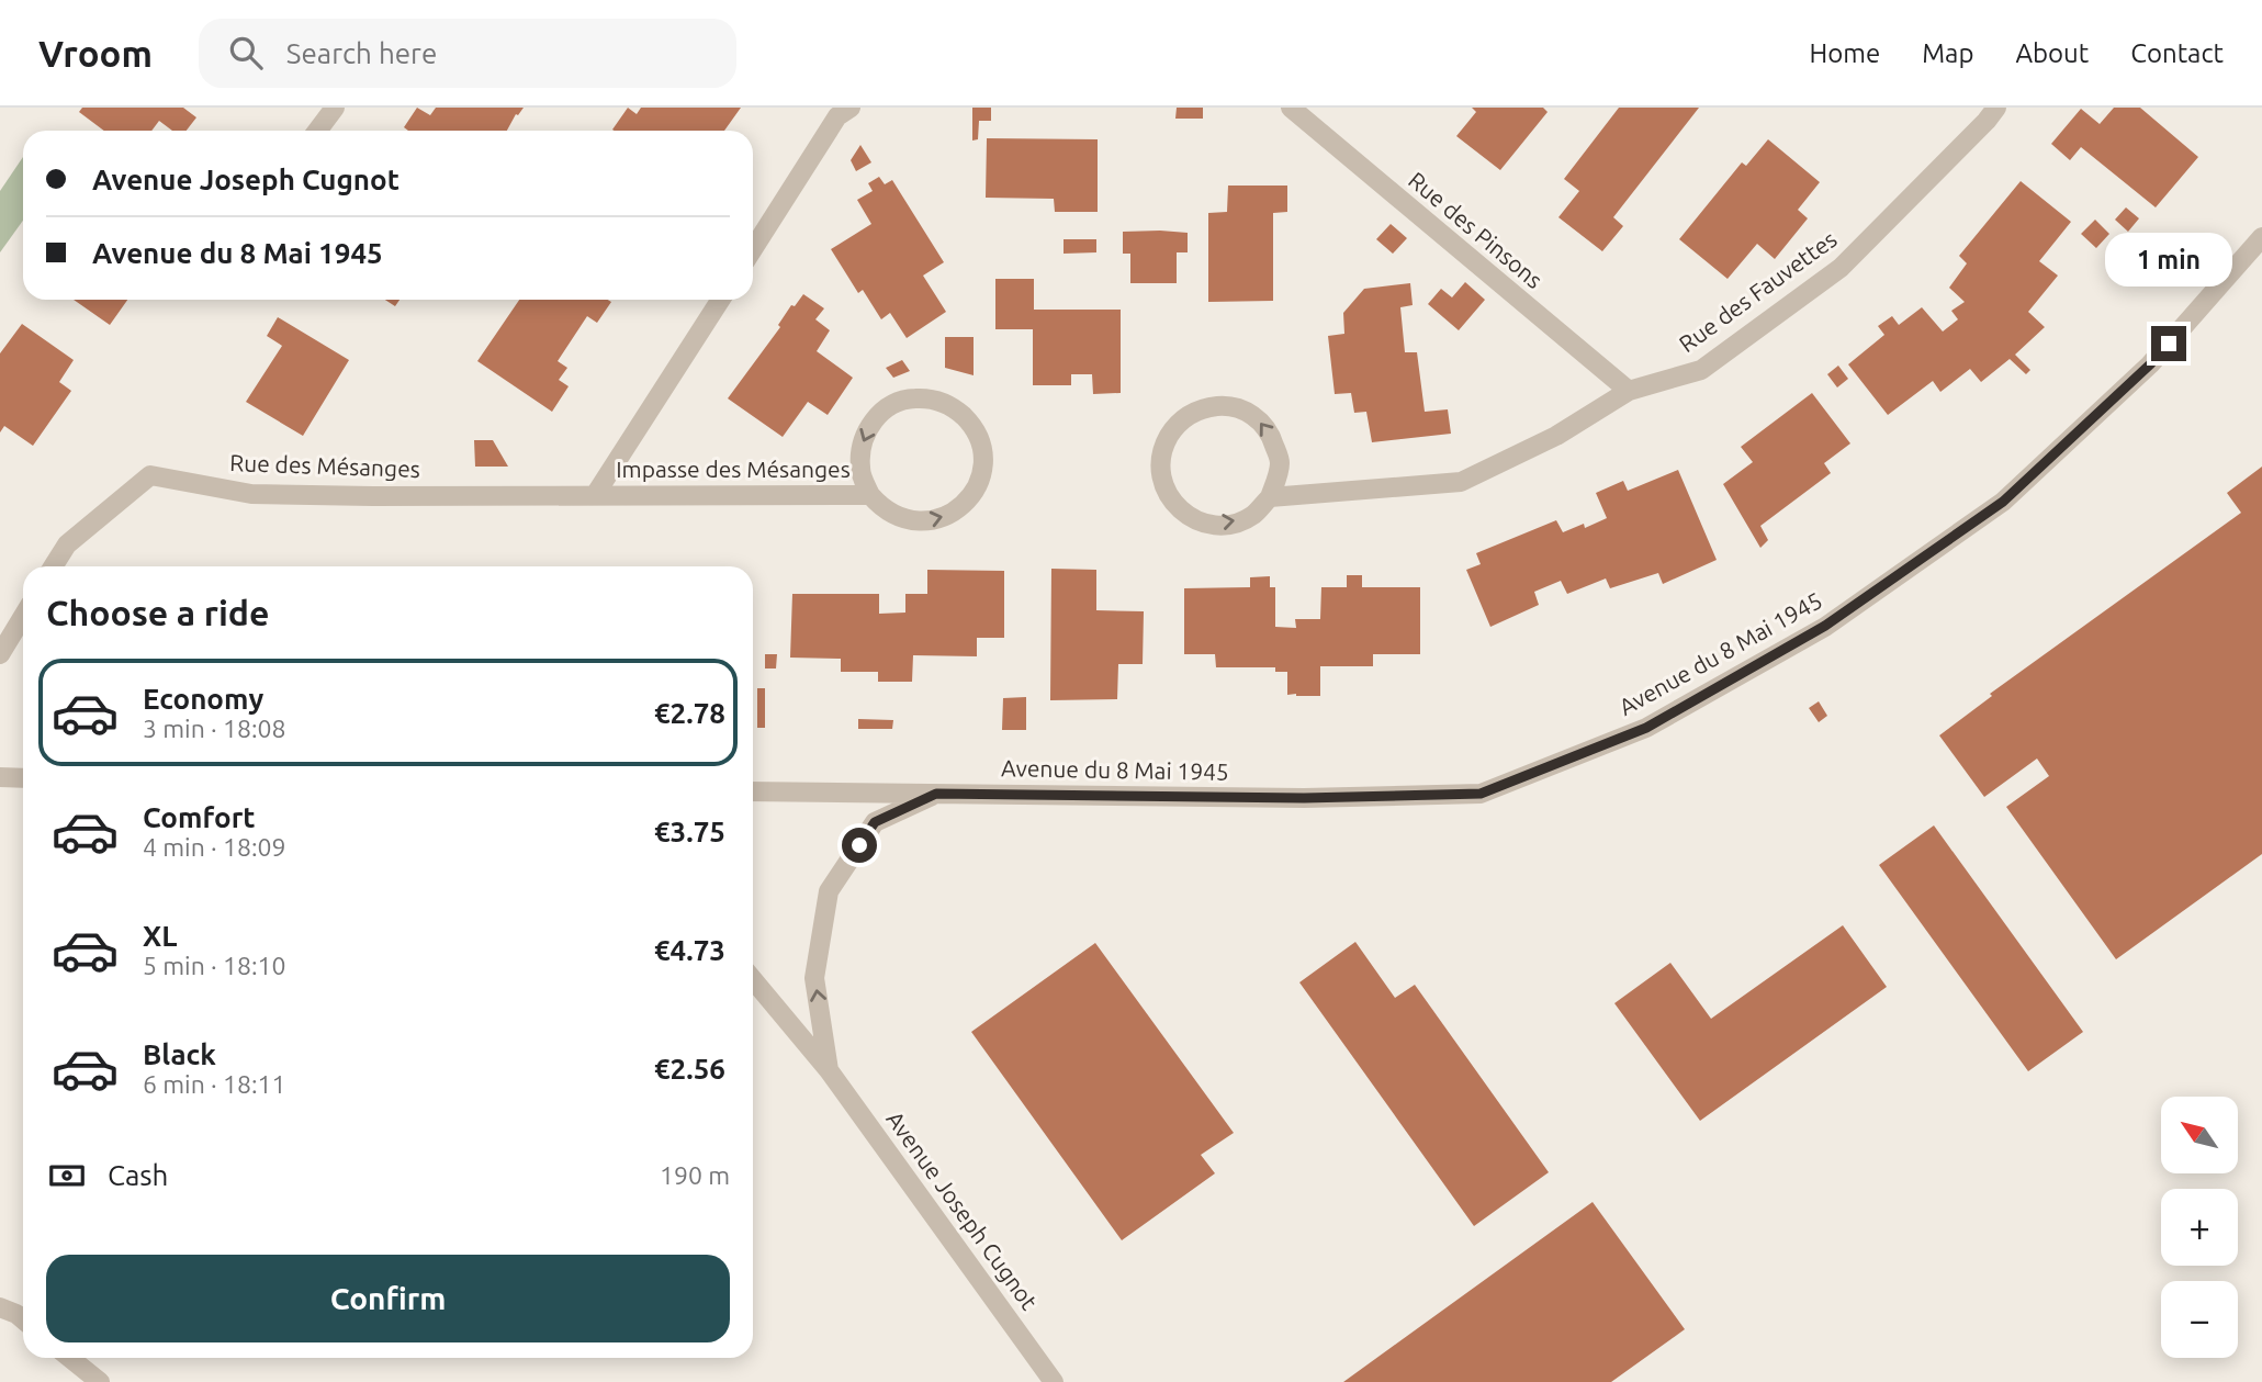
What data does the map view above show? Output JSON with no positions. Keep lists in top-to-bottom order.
{
  "streets": {
    "street": [
      "Rue des Pinsons",
      "Rue des Fauvettes",
      "Rue des Mésanges",
      "Impasse des Mésanges",
      "Avenue du 8 Mai 1945",
      "Avenue Joseph Cugnot"
    ]
  },
  "crossings": [
    ["Rue des Pinsons", "Rue des Fauvettes"],
    ["Rue des Mésanges", "Impasse des Mésanges"],
    ["Avenue du 8 Mai 1945", "Avenue Joseph Cugnot"]
  ],
  "one_way": ["Avenue Joseph Cugnot"],
  "north": "top left",
  "page": {
    "header": "Vroom",
    "search": "Search here",
    "nav": [
      "Home",
      "Map",
      "About",
      "Contact"
    ],
    "banner": ["Avenue Joseph Cugnot", "Avenue du 8 Mai 1945"],
    "bubble": "1 min",
    "heading": "Choose a ride",
    "list": [
      {
        "name": "Economy",
        "note": "3 min · 18:08",
        "value": "€2.78"
      },
      {
        "name": "Comfort",
        "note": "4 min · 18:09",
        "value": "€3.75"
      },
      {
        "name": "XL",
        "note": "5 min · 18:10",
        "value": "€4.73"
      },
      {
        "name": "Black",
        "note": "6 min · 18:11",
        "value": "€2.56"
      }
    ],
    "map_buttons": ["+", "−"],
    "pay": ["Cash", "190 m"],
    "buttons": "Confirm"
  }
}
